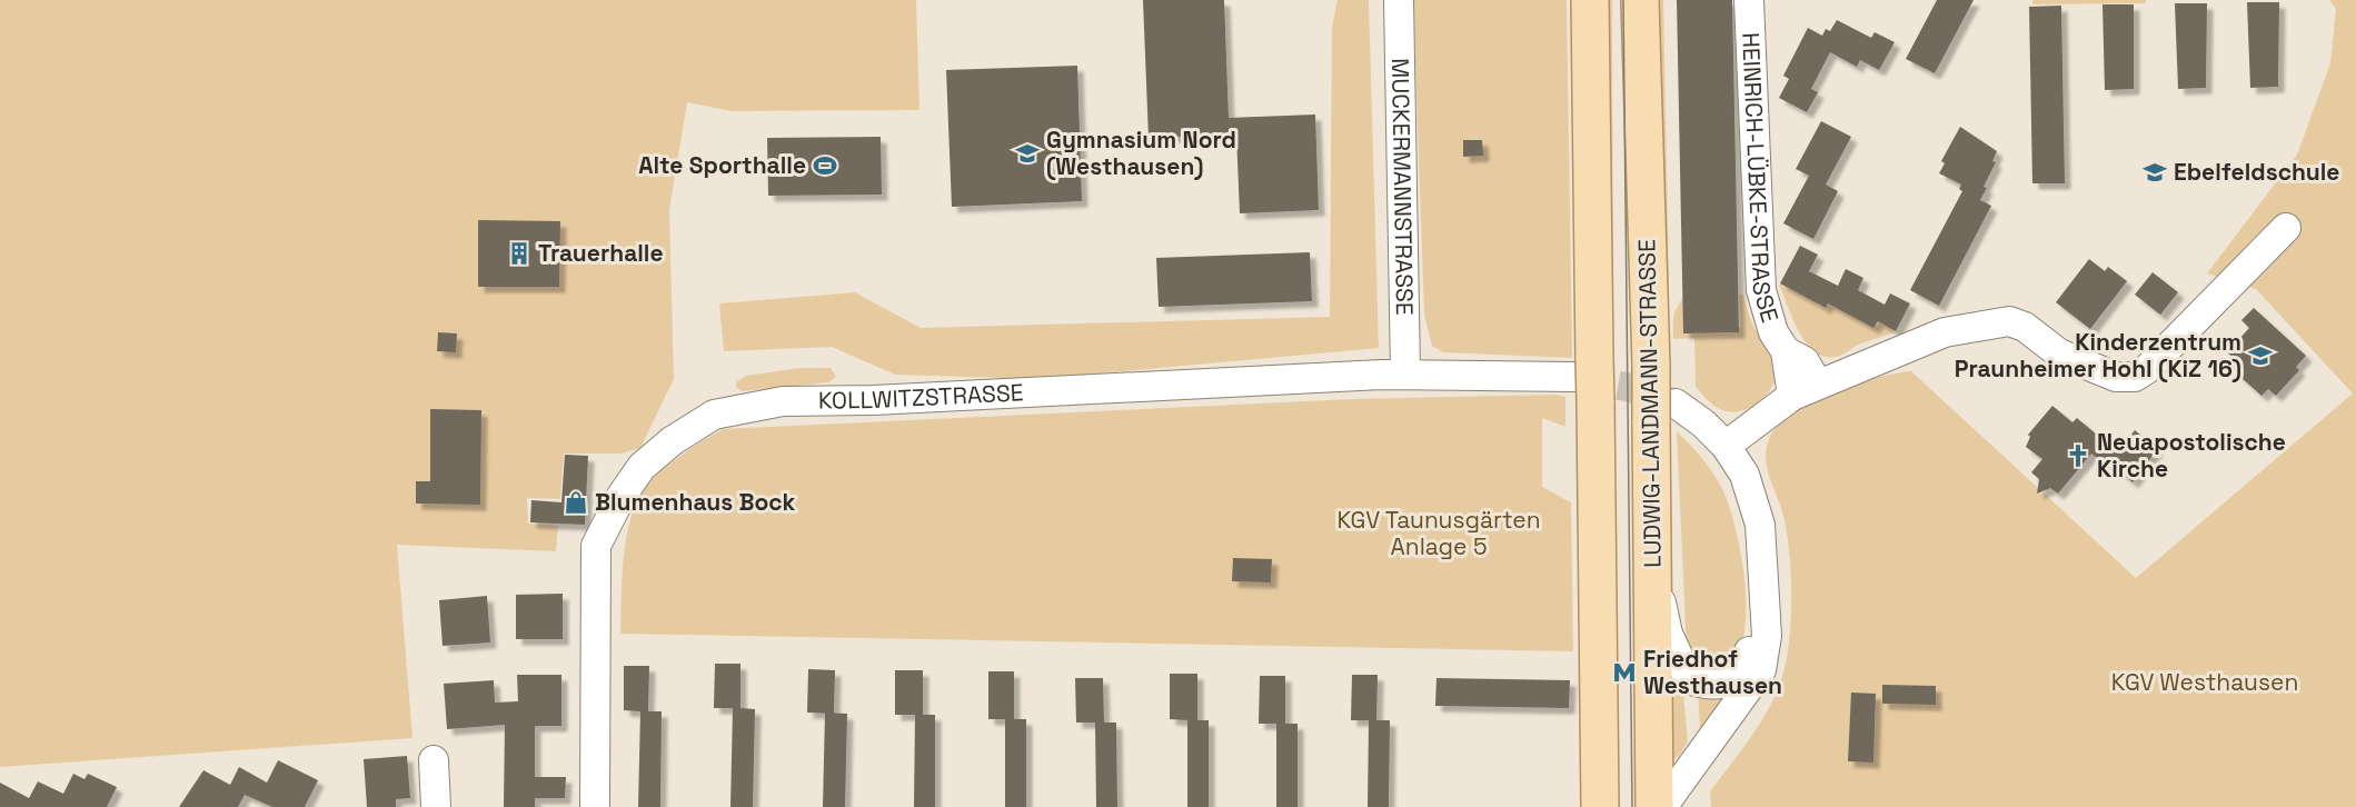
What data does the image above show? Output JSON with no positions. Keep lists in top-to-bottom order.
{
  "streets": {
    "main road": ["LUDWIG-LANDMANN-STRASSE"],
    "street": ["HEINRICH-LÜBKE-STRASSE", "MUCKERMANNSTRASSE", "KOLLWITZSTRASSE"]
  },
  "crossings": [
    ["MUCKERMANNSTRASSE", "KOLLWITZSTRASSE"]
  ],
  "parks": ["KGV Taunusgärten Anlage 5", "KGV Westhausen"],
  "places": {
    "school or university": ["Gymnasium Nord (Westhausen)", "Ebelfeldschule", "Kinderzentrum Praunheimer Hohl (KiZ 16)"],
    "sports": ["Alte Sporthalle"],
    "building": ["Trauerhalle"],
    "church": ["Neuapostolische Kirche"],
    "shop": ["Blumenhaus Bock"],
    "metro station": ["Friedhof Westhausen"]
  }
}
